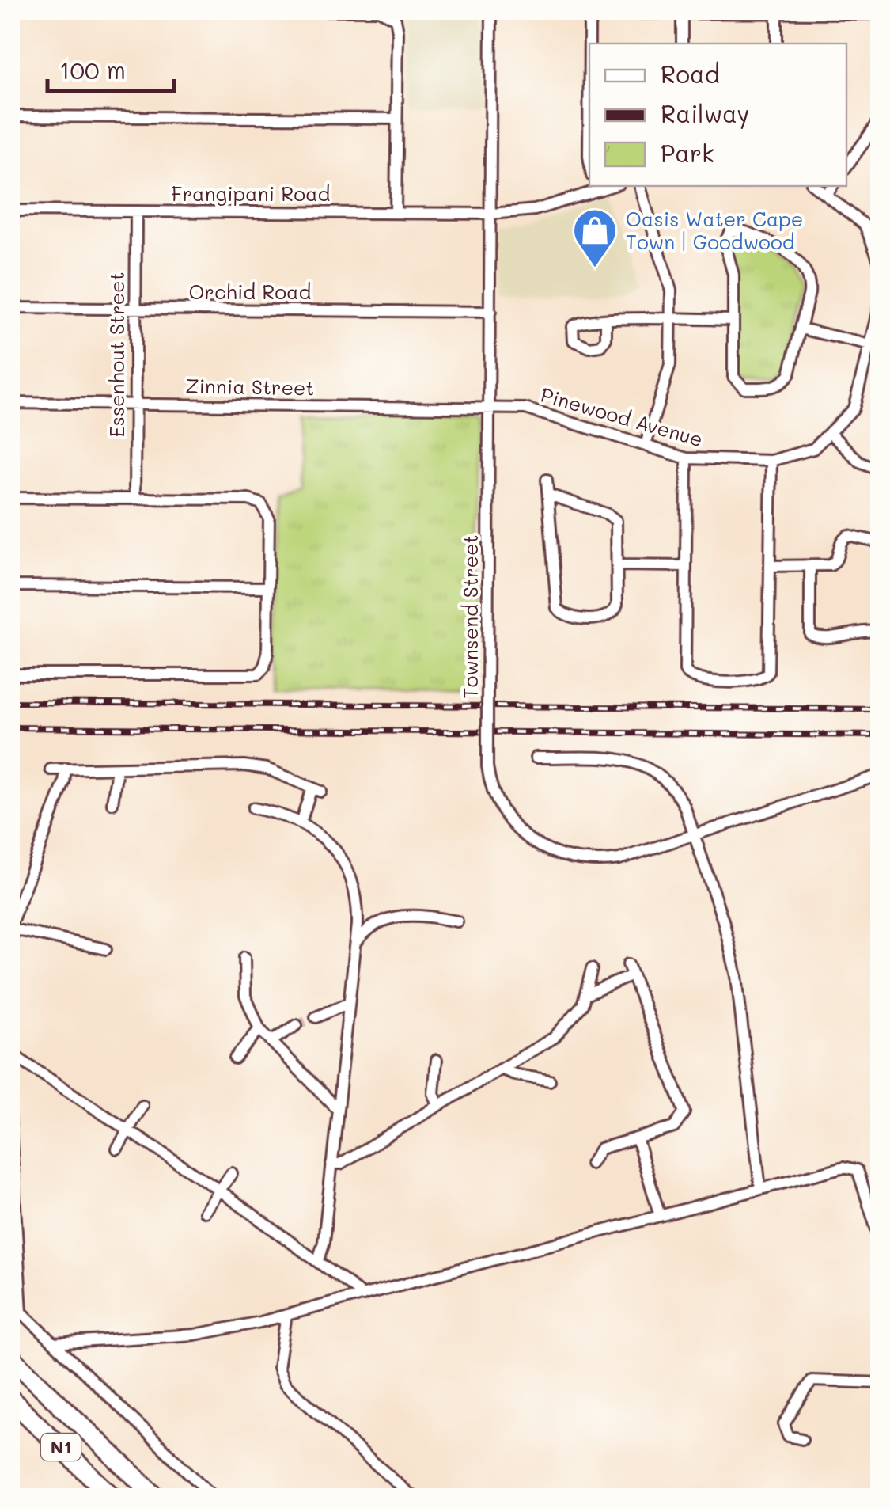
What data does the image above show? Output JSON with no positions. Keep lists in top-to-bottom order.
{
  "streets": {
    "highway": ["N1"],
    "street": [
      "Frangipani Road",
      "Orchid Road",
      "Essenhout Street",
      "Zinnia Street",
      "Pinewood Avenue",
      "Townsend Street"
    ]
  },
  "crossings": [
    ["Frangipani Road", "Essenhout Street"],
    ["Frangipani Road", "Townsend Street"],
    ["Orchid Road", "Essenhout Street"],
    ["Orchid Road", "Townsend Street"],
    ["Essenhout Street", "Zinnia Street"],
    ["Zinnia Street", "Pinewood Avenue"],
    ["Zinnia Street", "Townsend Street"],
    ["Pinewood Avenue", "Townsend Street"]
  ],
  "places": {
    "shop": ["Oasis Water Cape Town | Goodwood"]
  },
  "legend": ["Road", "Railway", "Park"],
  "scale_bar": "100 m"
}
